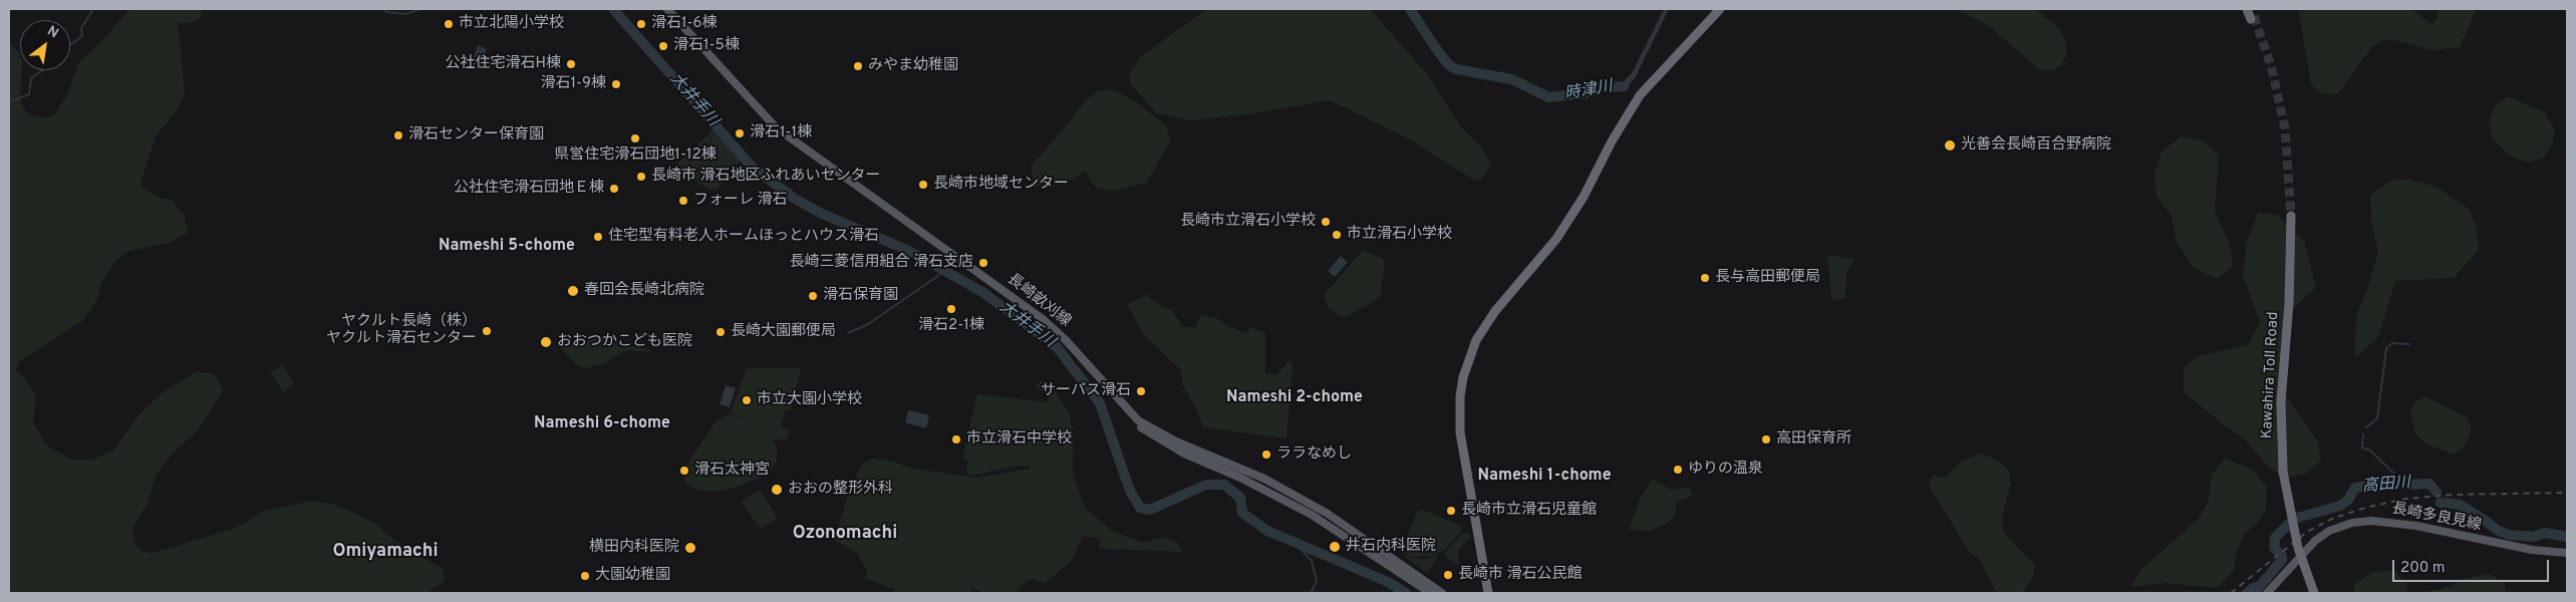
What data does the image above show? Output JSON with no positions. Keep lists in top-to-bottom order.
{
  "streets": {
    "highway": ["Kawahira Toll Road"],
    "main road": ["長崎畝刈線", "長崎多良見線"]
  },
  "districts": [
    "Nameshi 5-chome",
    "Nameshi 2-chome",
    "Nameshi 6-chome",
    "Nameshi 1-chome",
    "Ozonomachi",
    "Omiyamachi"
  ],
  "water": ["時津川", "大井手川", "高田川"],
  "places": [
    "市立北陽小学校",
    "滑石1-6棟",
    "滑石1-5棟",
    "公社住宅滑石H棟",
    "みやま幼稚園",
    "滑石1-9棟",
    "滑石1-1棟",
    "滑石センター保育園",
    "県営住宅滑石団地1-12棟",
    "光善会長崎百合野病院",
    "長崎市 滑石地区ふれあいセンター",
    "長崎市地域センター",
    "公社住宅滑石団地Ｅ棟",
    "フォーレ 滑石",
    "長崎市立滑石小学校",
    "市立滑石小学校",
    "住宅型有料老人ホームほっとハウス滑石",
    "長崎三菱信用組合 滑石支店",
    "長与高田郵便局",
    "春回会長崎北病院",
    "滑石保育園",
    "滑石2-1棟",
    "ヤクルト長崎（株） ヤクルト滑石センター",
    "長崎大園郵便局",
    "おおつかこども医院",
    "サーパス滑石",
    "市立大園小学校",
    "市立滑石中学校",
    "高田保育所",
    "ララなめし",
    "ゆりの温泉",
    "滑石太神宮",
    "おおの整形外科",
    "長崎市立滑石児童館",
    "井石内科医院",
    "横田内科医院",
    "長崎市 滑石公民館",
    "大園幼稚園"
  ],
  "scale_bar": "200 m",
  "north": "top right"
}
